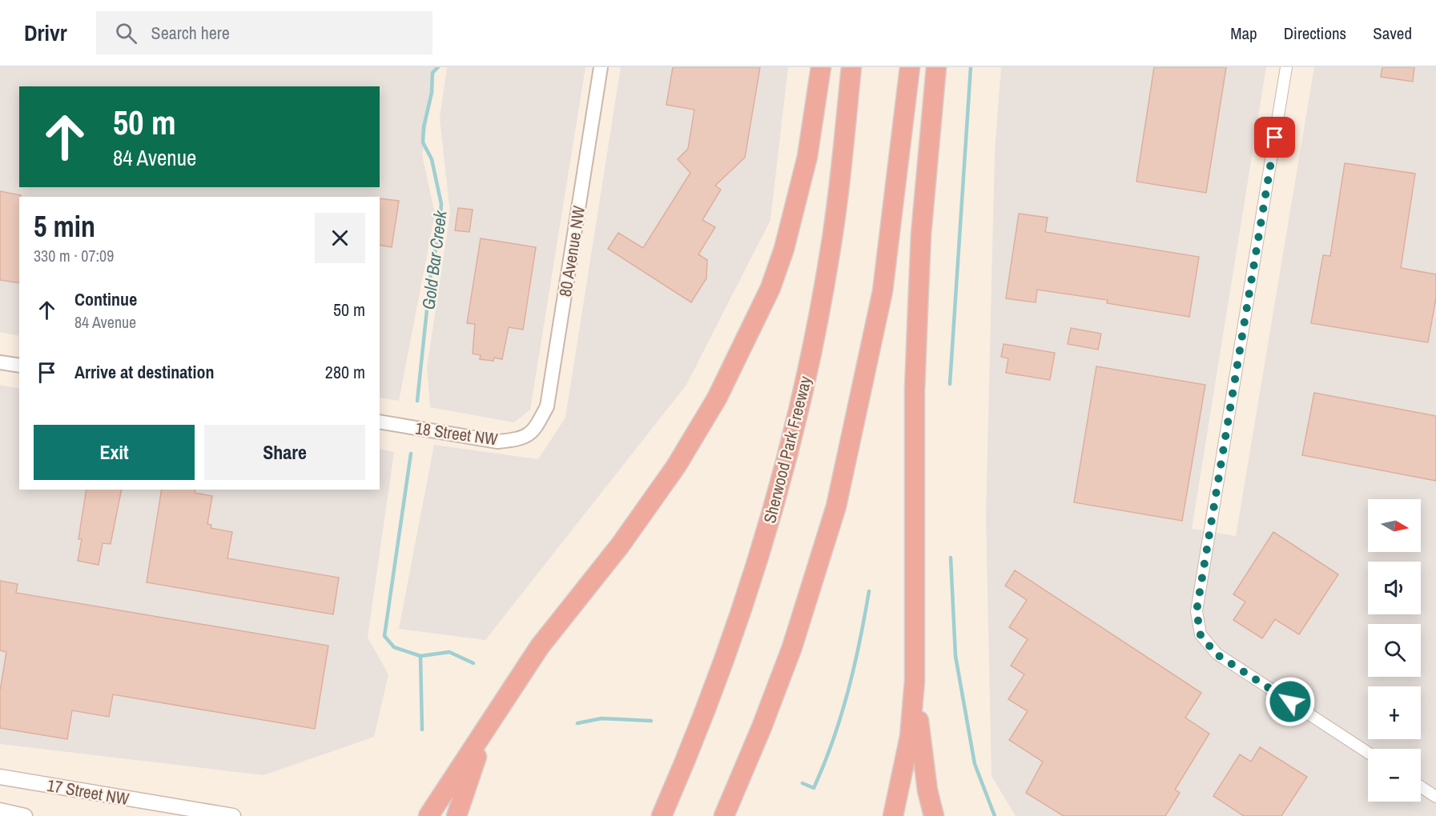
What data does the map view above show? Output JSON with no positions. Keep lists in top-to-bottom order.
{
  "streets": {
    "highway": ["Sherwood Park Freeway"],
    "main road": ["17 Street NW"],
    "street": ["80 Avenue NW", "18 Street NW"]
  },
  "crossings": [
    ["80 Avenue NW", "18 Street NW"]
  ],
  "water": ["Gold Bar Creek"],
  "north": "right",
  "page": {
    "header": "Drivr",
    "search": "Search here",
    "nav": ["Map", "Directions", "Saved"],
    "turn": ["50 m", "84 Avenue"],
    "heading": ["5 min", "330 m · 07:09"],
    "list": [
      {
        "name": "Continue",
        "note": "84 Avenue",
        "value": "50 m"
      },
      {
        "name": "Arrive at destination",
        "value": "280 m"
      }
    ],
    "buttons": ["Exit", "Share"],
    "map_buttons": ["+", "−"]
  }
}
